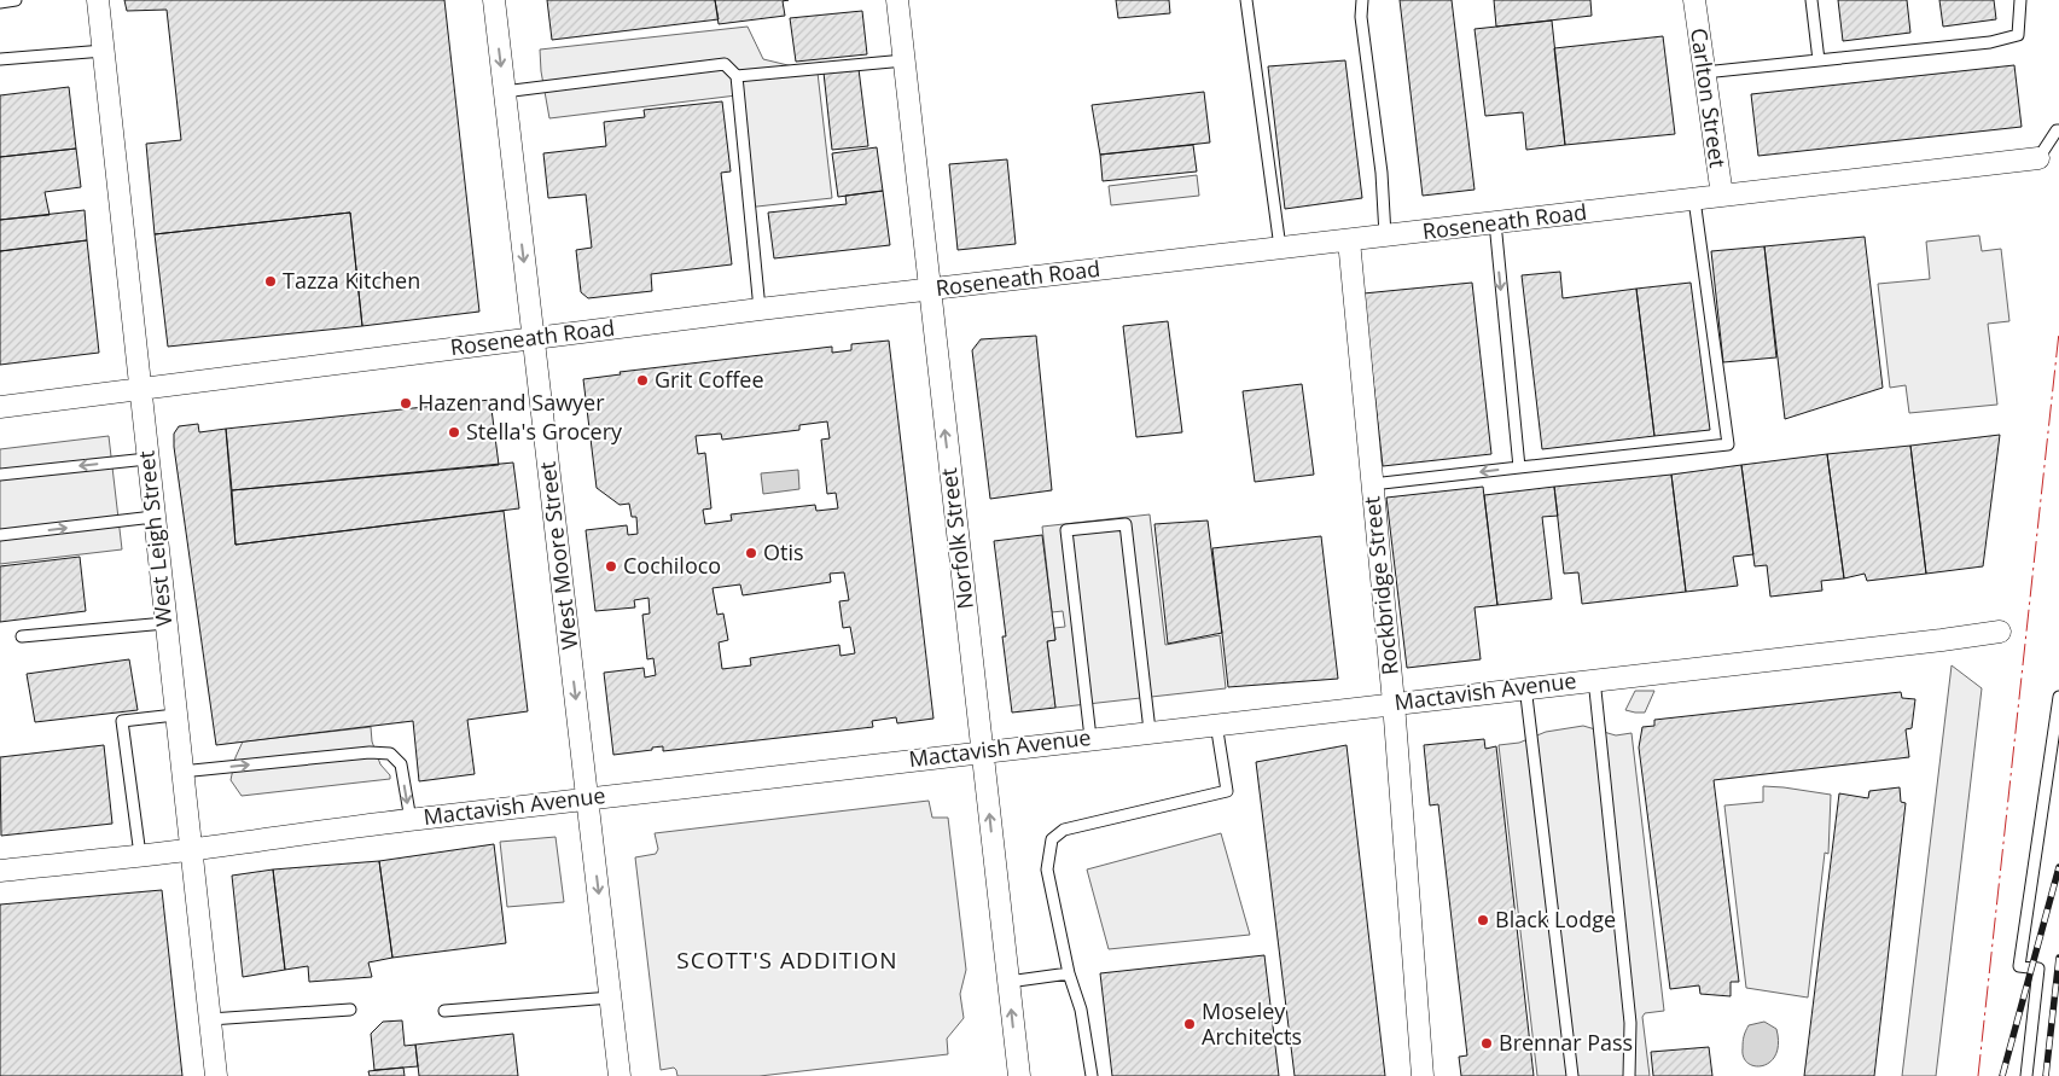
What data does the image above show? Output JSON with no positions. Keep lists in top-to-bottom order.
{
  "streets": {
    "street": [
      "Carlton Street",
      "Roseneath Road",
      "West Leigh Street",
      "Norfolk Street",
      "West Moore Street",
      "Rockbridge Street",
      "Mactavish Avenue"
    ]
  },
  "crossings": [
    ["Carlton Street", "Roseneath Road"],
    ["Roseneath Road", "West Leigh Street"],
    ["Roseneath Road", "Norfolk Street"],
    ["Roseneath Road", "West Moore Street"],
    ["Roseneath Road", "Rockbridge Street"],
    ["West Leigh Street", "Mactavish Avenue"],
    ["Norfolk Street", "Mactavish Avenue"],
    ["West Moore Street", "Mactavish Avenue"],
    ["Rockbridge Street", "Mactavish Avenue"]
  ],
  "one_way": ["Norfolk Street", "West Moore Street"],
  "districts": ["SCOTT'S ADDITION"],
  "places": [
    "Tazza Kitchen",
    "Grit Coffee",
    "Hazen and Sawyer",
    "Stella's Grocery",
    "Otis",
    "Cochiloco",
    "Black Lodge",
    "Moseley Architects",
    "Brennar Pass"
  ]
}
